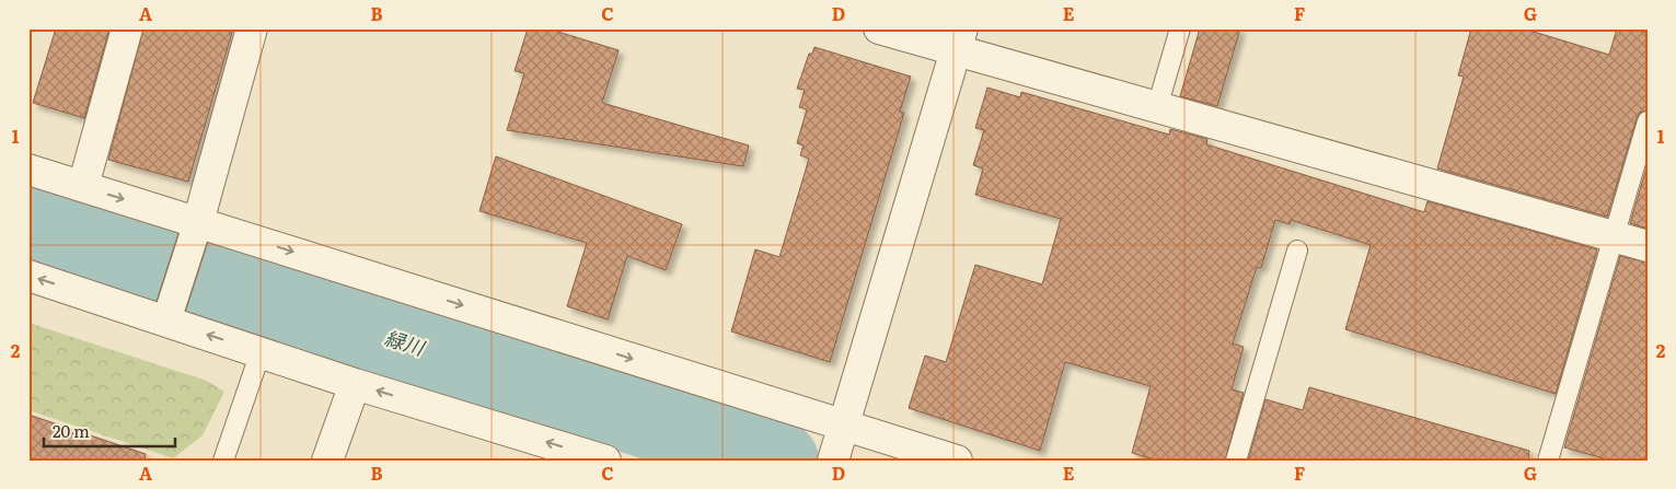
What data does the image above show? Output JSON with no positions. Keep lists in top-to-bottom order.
{
  "water": ["緑川"],
  "scale_bar": "20 m",
  "grid": {
    "columns": [
      "A",
      "B",
      "C",
      "D",
      "E",
      "F",
      "G"
    ],
    "rows": ["1", "2"]
  }
}
